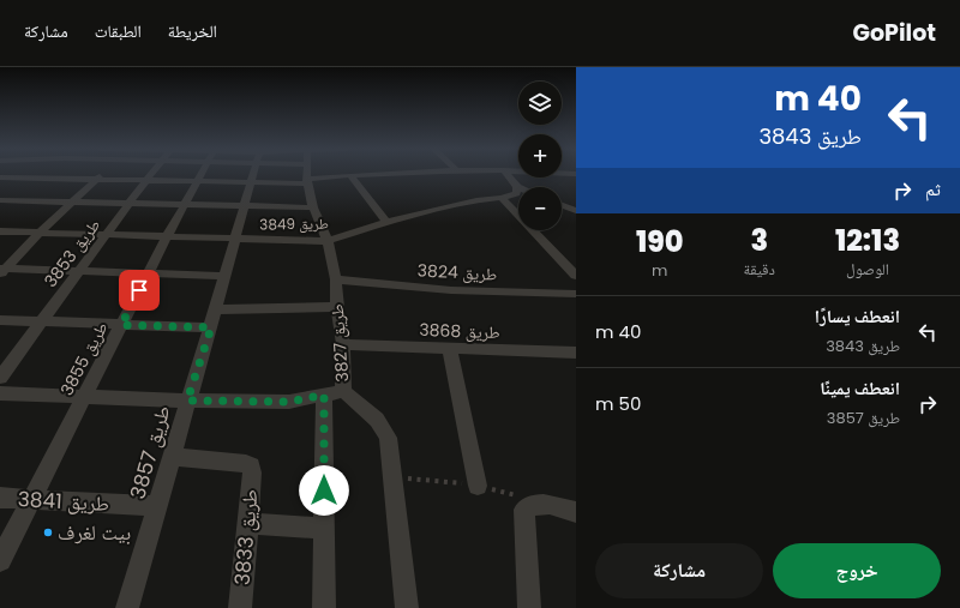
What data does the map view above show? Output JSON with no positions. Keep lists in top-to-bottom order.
{
  "streets": {
    "street": [
      "طريق 3849",
      "طريق 3853",
      "طريق 3824",
      "طريق 3868",
      "طريق 3827",
      "طريق 3855",
      "طريق 3857",
      "طريق 3841",
      "طريق 3833"
    ]
  },
  "crossings": [
    ["طريق 3849", "طريق 3853"],
    ["طريق 3849", "طريق 3827"],
    ["طريق 3849", "طريق 3855"],
    ["طريق 3849", "طريق 3857"],
    ["طريق 3824", "طريق 3827"],
    ["طريق 3868", "طريق 3827"],
    ["طريق 3855", "طريق 3841"],
    ["طريق 3857", "طريق 3841"],
    ["طريق 3857", "طريق 3833"]
  ],
  "places": ["بيت لغرف"],
  "page": {
    "header": "GoPilot",
    "nav": ["الخريطة", "الطبقات", "مشاركة"],
    "turn": ["40 m", "طريق 3843"],
    "map_buttons": ["+", "−"],
    "then": "ثم",
    "eta": [
      "12:13",
      "الوصول",
      "3",
      "دقيقة",
      "190",
      "m"
    ],
    "list": [
      {
        "name": "انعطف يسارًا",
        "note": "طريق 3843",
        "value": "40 m"
      },
      {
        "name": "انعطف يمينًا",
        "note": "طريق 3857",
        "value": "50 m"
      }
    ],
    "buttons": ["خروج", "مشاركة"]
  }
}
